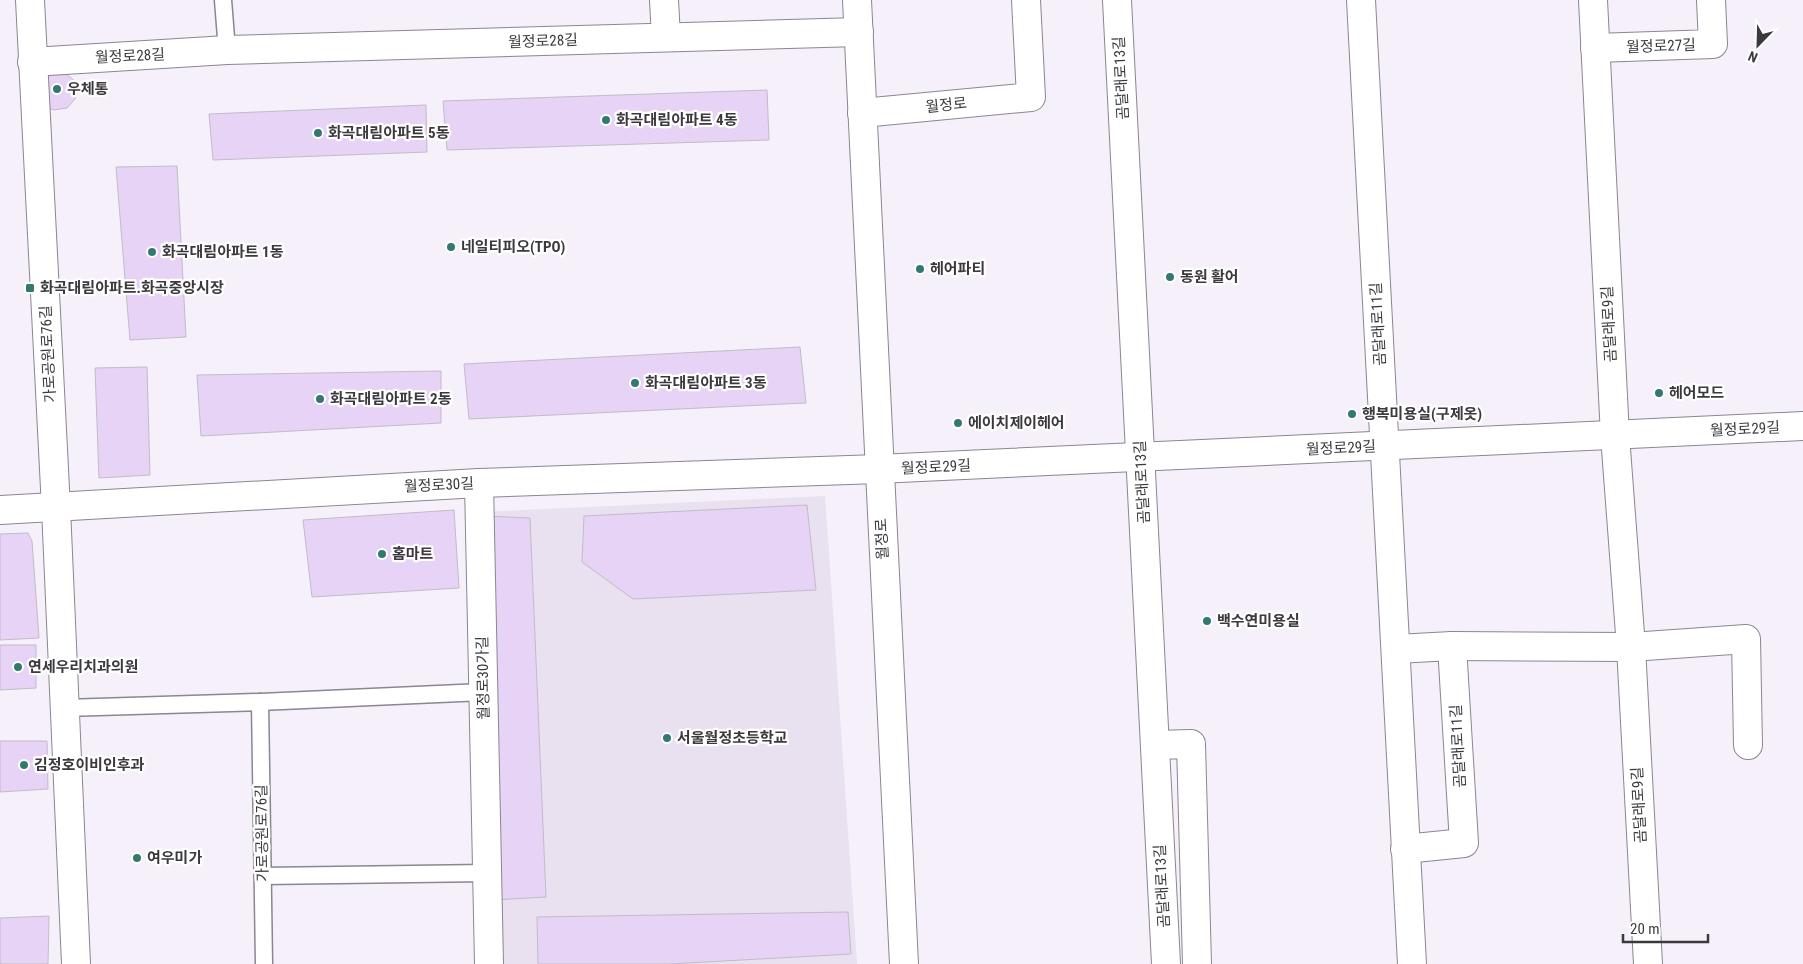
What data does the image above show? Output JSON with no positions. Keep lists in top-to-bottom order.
{
  "streets": {
    "street": [
      "월정로28길",
      "월정로27길",
      "곰달래로13길",
      "월정로",
      "곰달래로11길",
      "곰달래로9길",
      "가로공원로76길",
      "월정로29길",
      "월정로30길",
      "월정로30가길"
    ]
  },
  "crossings": [
    ["월정로28길", "월정로"],
    ["월정로28길", "가로공원로76길"],
    ["월정로27길", "곰달래로9길"],
    ["곰달래로13길", "월정로29길"],
    ["월정로", "월정로29길"],
    ["월정로", "월정로30길"],
    ["곰달래로11길", "월정로29길"],
    ["곰달래로9길", "월정로29길"],
    ["가로공원로76길", "월정로30길"],
    ["월정로29길", "월정로30길"],
    ["월정로30길", "월정로30가길"]
  ],
  "places": {
    "other": [
      "우체통",
      "화곡대림아파트 4동",
      "화곡대림아파트 5동",
      "네일티피오(TPO)",
      "화곡대림아파트 1동",
      "헤어파티",
      "동원 활어",
      "화곡대림아파트 3동",
      "헤어모드",
      "화곡대림아파트 2동",
      "행복미용실(구제옷)",
      "에이치제이헤어",
      "홈마트",
      "백수연미용실",
      "연세우리치과의원",
      "서울월정초등학교",
      "김정호이비인후과",
      "여우미가"
    ],
    "transit": ["화곡대림아파트.화곡중앙시장"]
  },
  "scale_bar": "20 m",
  "north": "bottom left"
}
